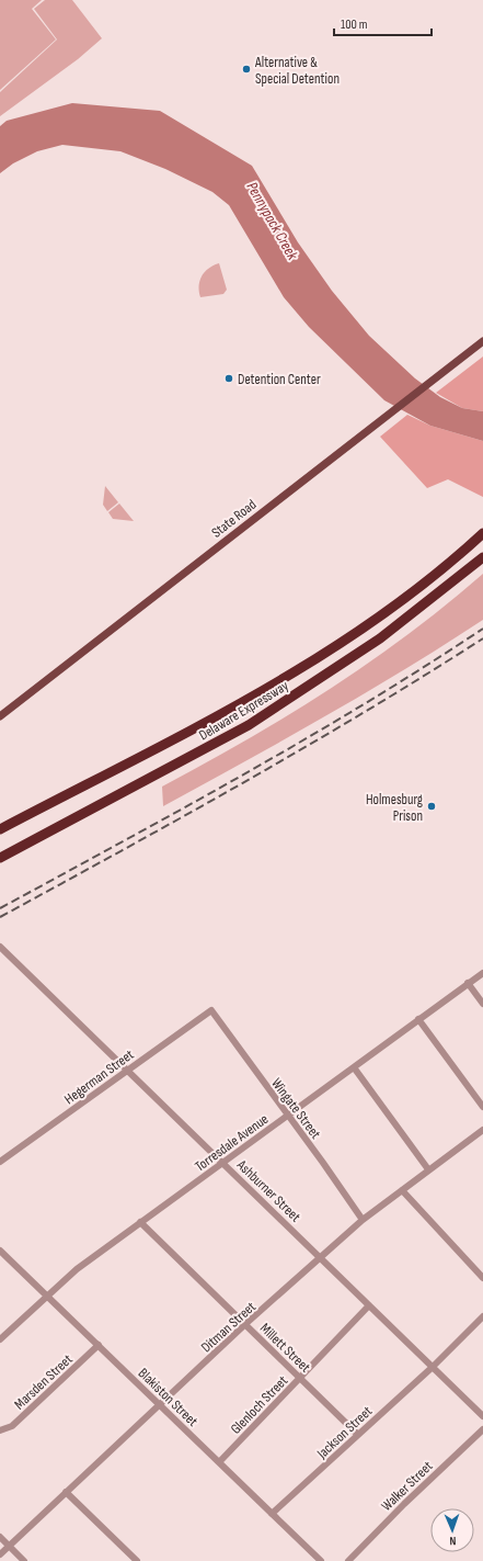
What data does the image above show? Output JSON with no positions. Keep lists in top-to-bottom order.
{
  "streets": {
    "highway": ["Delaware Expressway"],
    "main road": ["State Road"],
    "street": [
      "Hegerman Street",
      "Wingate Street",
      "Torresdale Avenue",
      "Ashburner Street",
      "Ditman Street",
      "Millett Street",
      "Marsden Street",
      "Blakiston Street",
      "Glenloch Street",
      "Jackson Street",
      "Walker Street"
    ]
  },
  "crossings": [
    ["Hegerman Street", "Wingate Street"],
    ["Hegerman Street", "Ashburner Street"],
    ["Wingate Street", "Torresdale Avenue"],
    ["Wingate Street", "Ditman Street"],
    ["Torresdale Avenue", "Ashburner Street"],
    ["Torresdale Avenue", "Millett Street"],
    ["Torresdale Avenue", "Blakiston Street"],
    ["Ashburner Street", "Ditman Street"],
    ["Ashburner Street", "Glenloch Street"],
    ["Ashburner Street", "Jackson Street"],
    ["Ditman Street", "Millett Street"],
    ["Ditman Street", "Blakiston Street"],
    ["Millett Street", "Glenloch Street"],
    ["Millett Street", "Jackson Street"],
    ["Marsden Street", "Blakiston Street"],
    ["Blakiston Street", "Glenloch Street"],
    ["Blakiston Street", "Jackson Street"]
  ],
  "water": ["Pennypack Creek"],
  "places": ["Alternative & Special Detention", "Detention Center", "Holmesburg Prison"],
  "scale_bar": "100 m",
  "north": "bottom"
}
